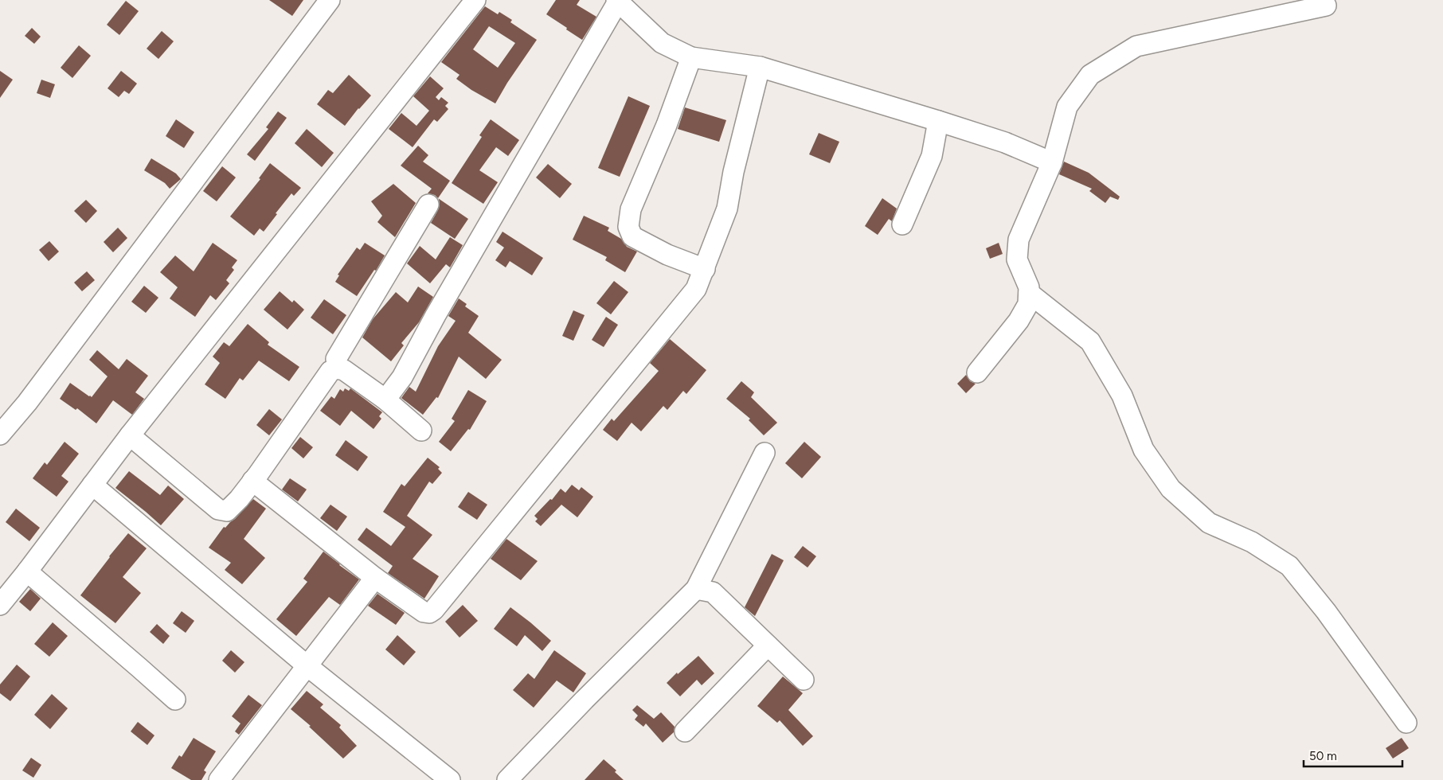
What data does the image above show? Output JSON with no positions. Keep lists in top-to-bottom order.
{
  "scale_bar": "50 m"
}
